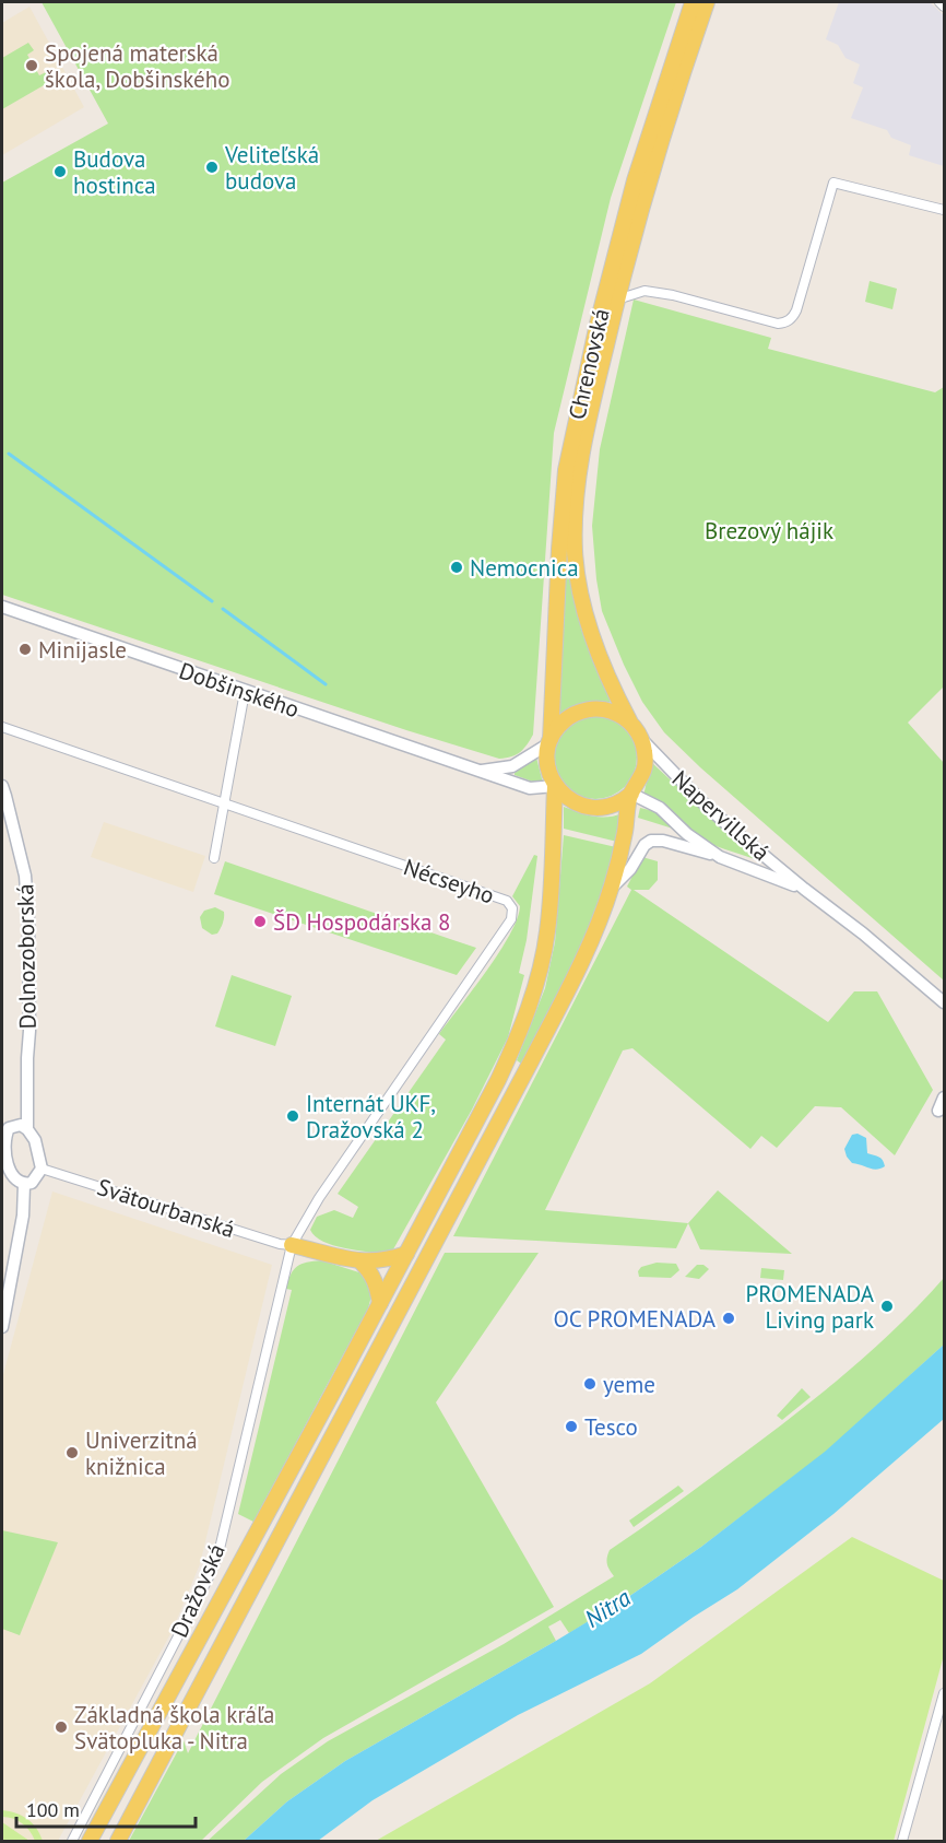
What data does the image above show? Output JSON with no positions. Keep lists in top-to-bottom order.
{
  "streets": {
    "main road": ["Chrenovská"],
    "street": [
      "Dobšinského",
      "Napervillská",
      "Nécseyho",
      "Dolnozoborská",
      "Svätourbanská",
      "Dražovská"
    ]
  },
  "crossings": [
    ["Chrenovská", "Dobšinského"],
    ["Chrenovská", "Napervillská"],
    ["Dobšinského", "Napervillská"],
    ["Nécseyho", "Svätourbanská"],
    ["Nécseyho", "Dražovská"],
    ["Dolnozoborská", "Svätourbanská"],
    ["Svätourbanská", "Dražovská"]
  ],
  "water": ["Nitra"],
  "parks": ["Brezový hájik"],
  "places": [
    "Spojená materská škola, Dobšinského",
    "Veliteľská budova",
    "Budova hostinca",
    "Nemocnica",
    "Minijasle",
    "ŠD Hospodárska 8",
    "Internát UKF, Dražovská 2",
    "PROMENADA Living park",
    "OC PROMENADA",
    "yeme",
    "Tesco",
    "Univerzitná knižnica",
    "Základná škola kráľa Svätopluka - Nitra"
  ],
  "scale_bar": "100 m"
}
